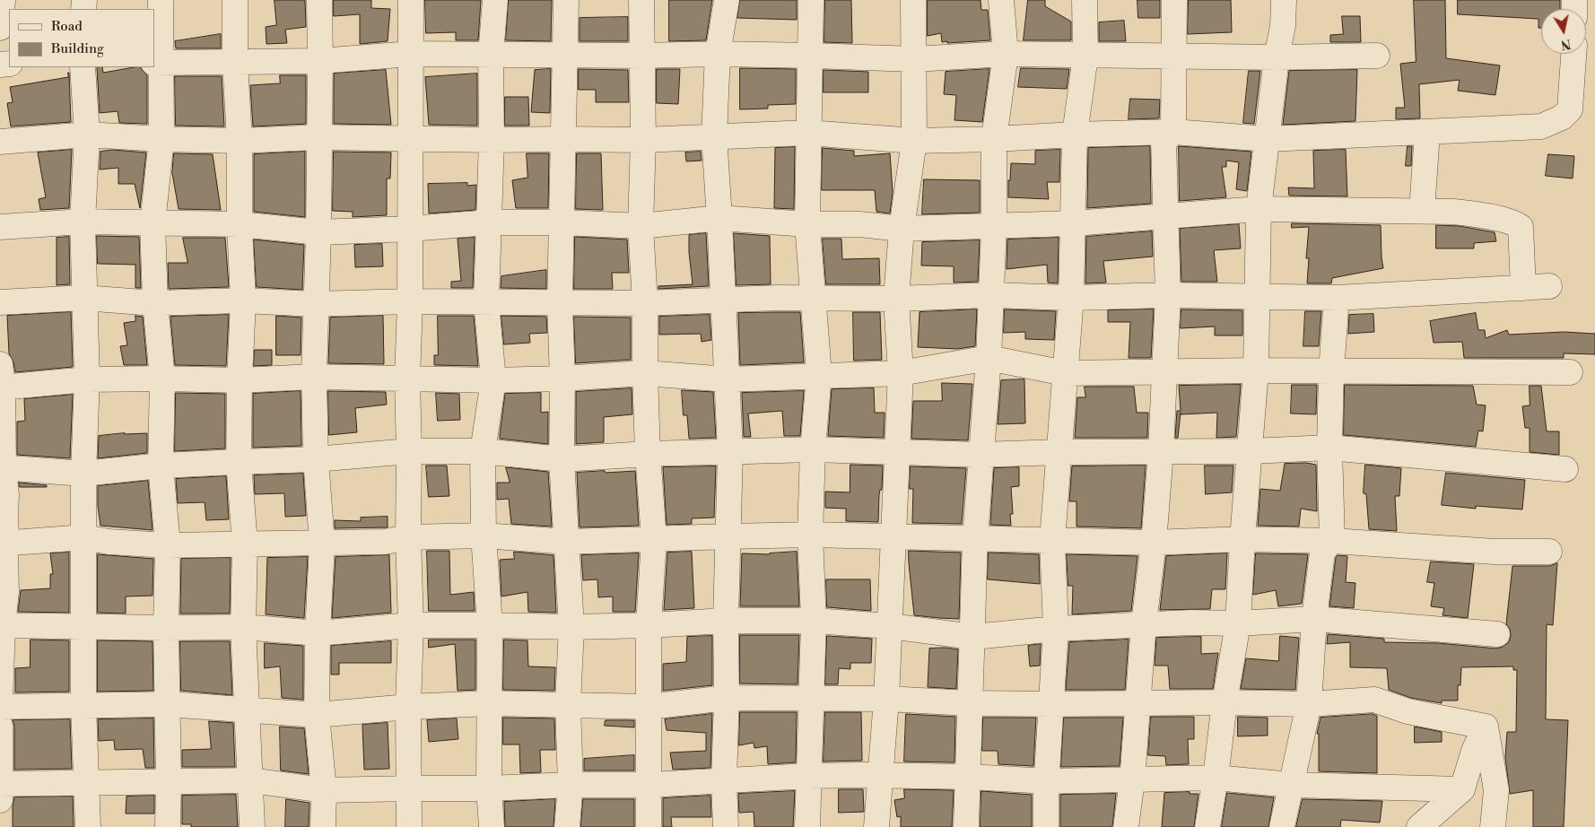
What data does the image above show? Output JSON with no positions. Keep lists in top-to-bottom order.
{
  "legend": ["Road", "Building"],
  "north": "bottom"
}
